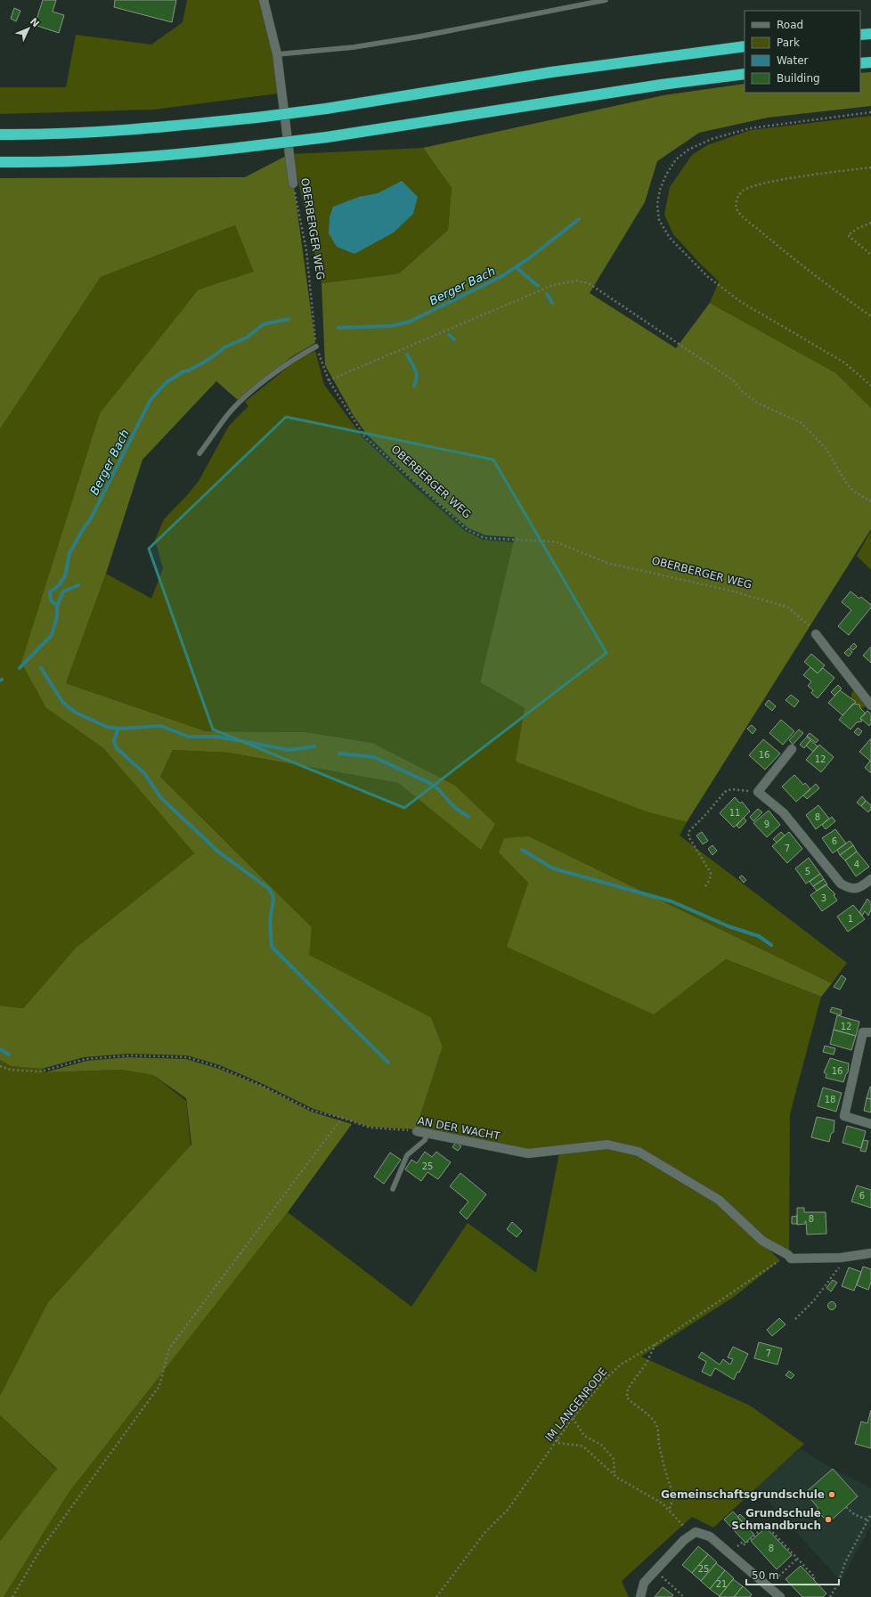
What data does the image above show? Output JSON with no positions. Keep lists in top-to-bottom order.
{
  "streets": {
    "street": ["OBERBERGER WEG", "AN DER WACHT"],
    "path": ["IM LANGENRODE"]
  },
  "crossings": [
    ["AN DER WACHT", "IM LANGENRODE"]
  ],
  "water": ["Berger Bach"],
  "places": ["Gemeinschaftsgrundschule", "Grundschule Schmandbruch"],
  "house_numbers": [
    "16",
    "12",
    "11",
    "8",
    "9",
    "6",
    "7",
    "4",
    "5",
    "3",
    "1",
    "12",
    "16",
    "18",
    "25",
    "6",
    "8",
    "7",
    "8",
    "25",
    "21"
  ],
  "legend": [
    "Road",
    "Park",
    "Water",
    "Building"
  ],
  "scale_bar": "50 m",
  "north": "top right"
}
